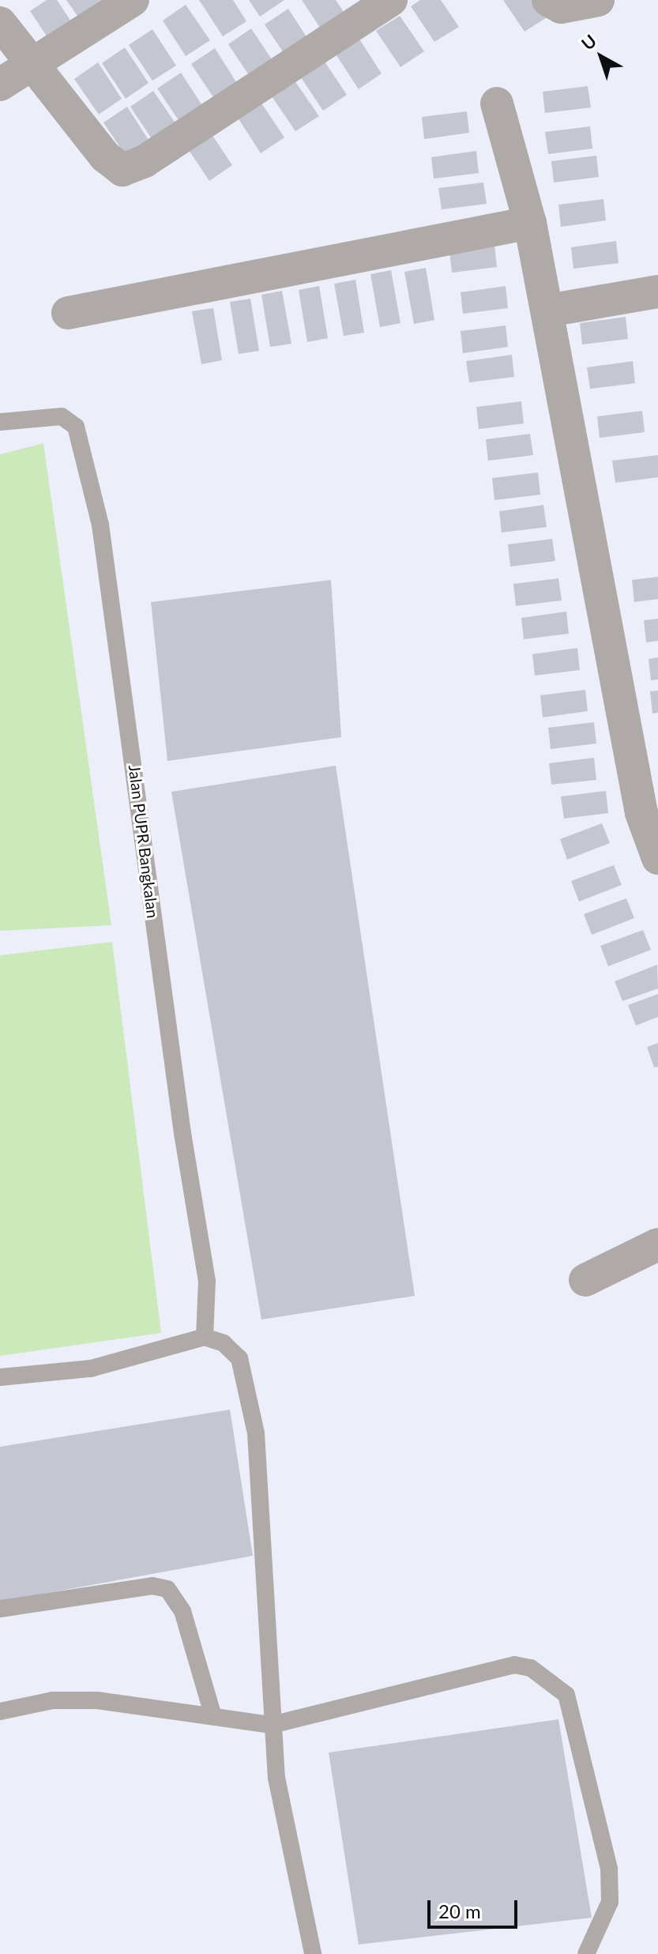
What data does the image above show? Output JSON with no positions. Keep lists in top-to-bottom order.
{
  "streets": {
    "lane": ["Jalan PUPR Bangkalan"]
  },
  "scale_bar": "20 m",
  "north": "top left"
}
